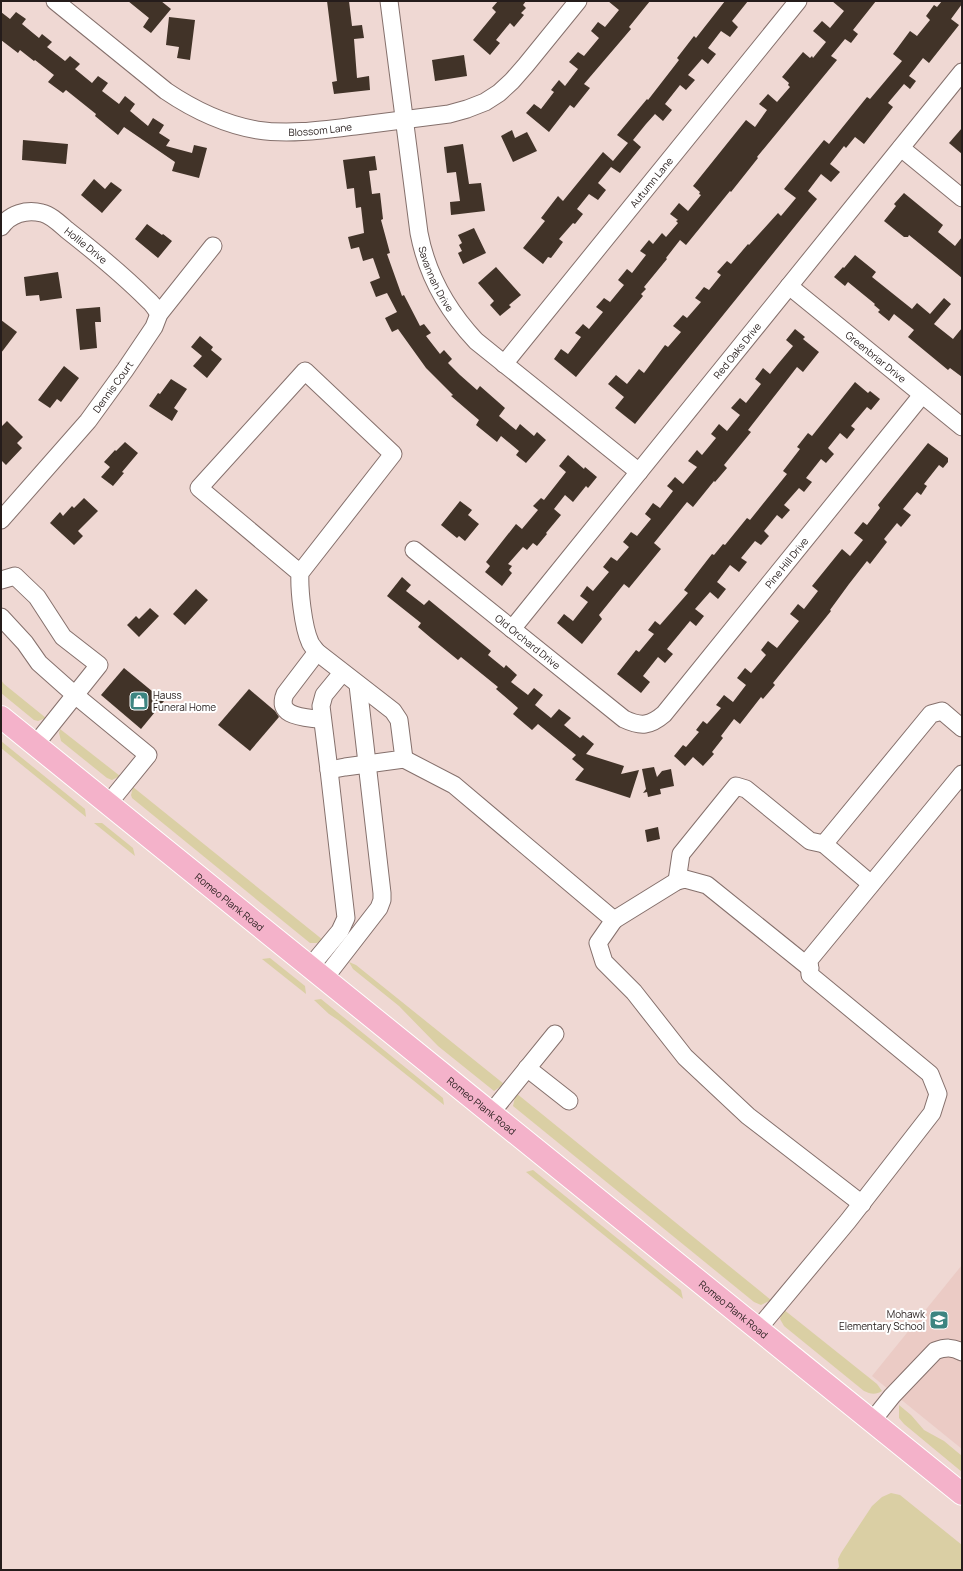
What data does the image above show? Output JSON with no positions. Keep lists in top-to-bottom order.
{
  "streets": {
    "main road": ["Romeo Plank Road"],
    "street": [
      "Blossom Lane",
      "Autumn Lane",
      "Hollie Drive",
      "Savannah Drive",
      "Red Oaks Drive",
      "Greenbriar Drive",
      "Dennis Court",
      "Pine Hill Drive",
      "Old Orchard Drive"
    ]
  },
  "crossings": [
    ["Blossom Lane", "Savannah Drive"],
    ["Autumn Lane", "Savannah Drive"],
    ["Hollie Drive", "Dennis Court"],
    ["Savannah Drive", "Red Oaks Drive"],
    ["Red Oaks Drive", "Greenbriar Drive"],
    ["Red Oaks Drive", "Old Orchard Drive"],
    ["Greenbriar Drive", "Pine Hill Drive"],
    ["Pine Hill Drive", "Old Orchard Drive"]
  ],
  "places": {
    "shop": ["Hauss Funeral Home"],
    "school or university": ["Mohawk Elementary School"]
  }
}
